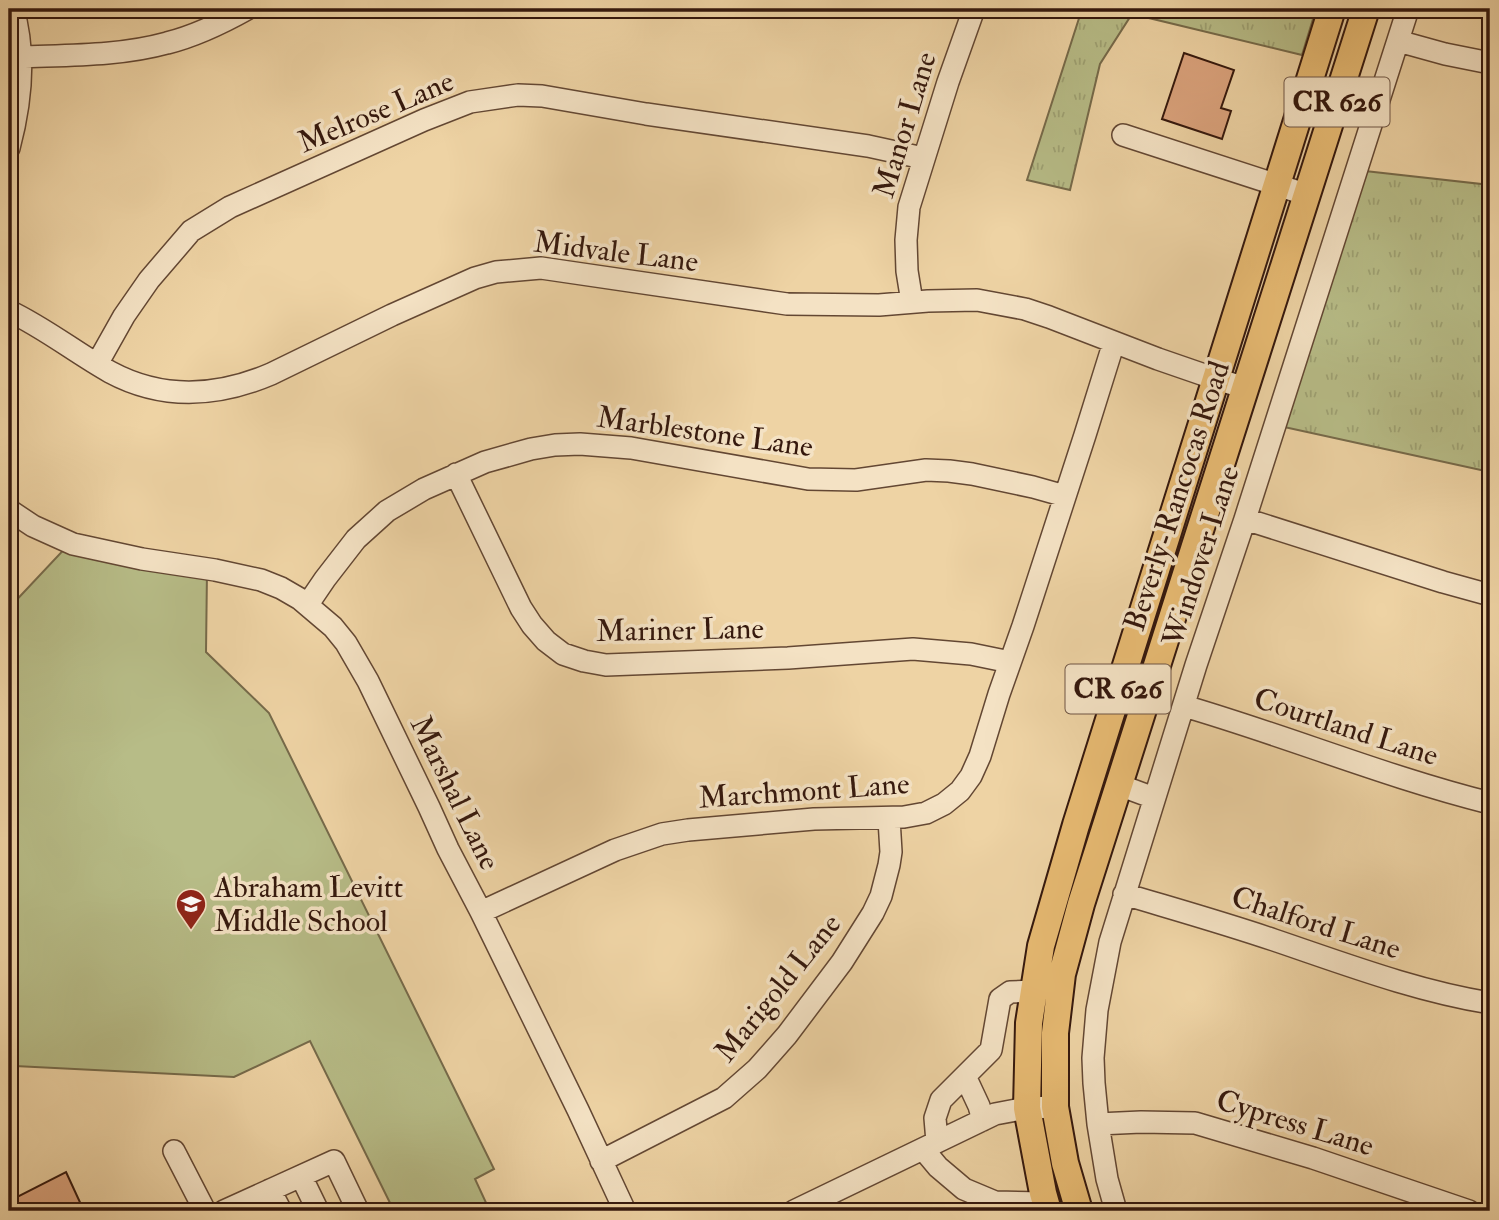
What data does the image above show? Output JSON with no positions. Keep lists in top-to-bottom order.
{
  "streets": {
    "main road": ["CR 626", "Beverly-Rancocas Road"],
    "street": [
      "Melrose Lane",
      "Manor Lane",
      "Midvale Lane",
      "Marblestone Lane",
      "Windover Lane",
      "Mariner Lane",
      "Courtland Lane",
      "Marchmont Lane",
      "Marshal Lane",
      "Chalford Lane",
      "Marigold Lane",
      "Cypress Lane"
    ]
  },
  "crossings": [
    ["Melrose Lane", "Manor Lane"],
    ["Melrose Lane", "Midvale Lane"],
    ["Manor Lane", "Midvale Lane"],
    ["Midvale Lane", "Beverly-Rancocas Road"],
    ["Midvale Lane", "Marchmont Lane"],
    ["Marblestone Lane", "Mariner Lane"],
    ["Marblestone Lane", "Marchmont Lane"],
    ["Marblestone Lane", "Marshal Lane"],
    ["Windover Lane", "Courtland Lane"],
    ["Windover Lane", "Chalford Lane"],
    ["Windover Lane", "Cypress Lane"],
    ["Mariner Lane", "Marchmont Lane"],
    ["Marchmont Lane", "Marshal Lane"],
    ["Marchmont Lane", "Marigold Lane"],
    ["Marshal Lane", "Marigold Lane"]
  ],
  "places": {
    "school or university": ["Abraham Levitt Middle School"]
  }
}
